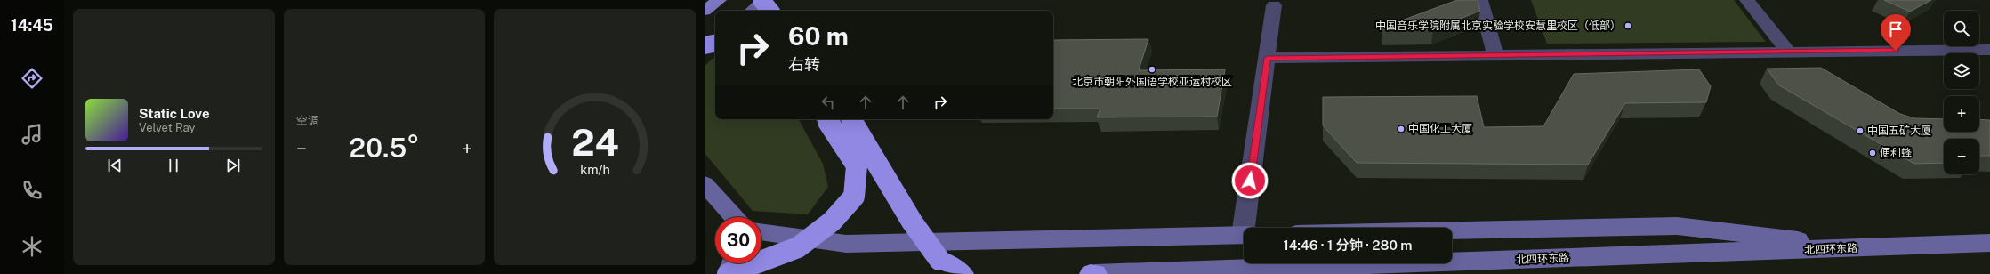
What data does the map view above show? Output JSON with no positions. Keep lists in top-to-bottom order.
{
  "streets": {
    "street": ["北四环东路"]
  },
  "places": [
    "中国音乐学院附属北京实验学校安慧里校区（低部）",
    "北京市朝阳外国语学校亚运村校区",
    "中国化工大厦",
    "中国五矿大厦",
    "便利蜂"
  ],
  "page": {
    "tabs": "14:45",
    "tile": "空调",
    "map_buttons": ["+", "−"],
    "turn": ["60 m", "右转"],
    "song": ["Static Love", "Velvet Ray"],
    "heat": ["−", "20.5°", "+"],
    "limit": "30",
    "trip": "14:46 · 1 分钟 · 280 m",
    "gauge": ["24", "km/h"]
  }
}
